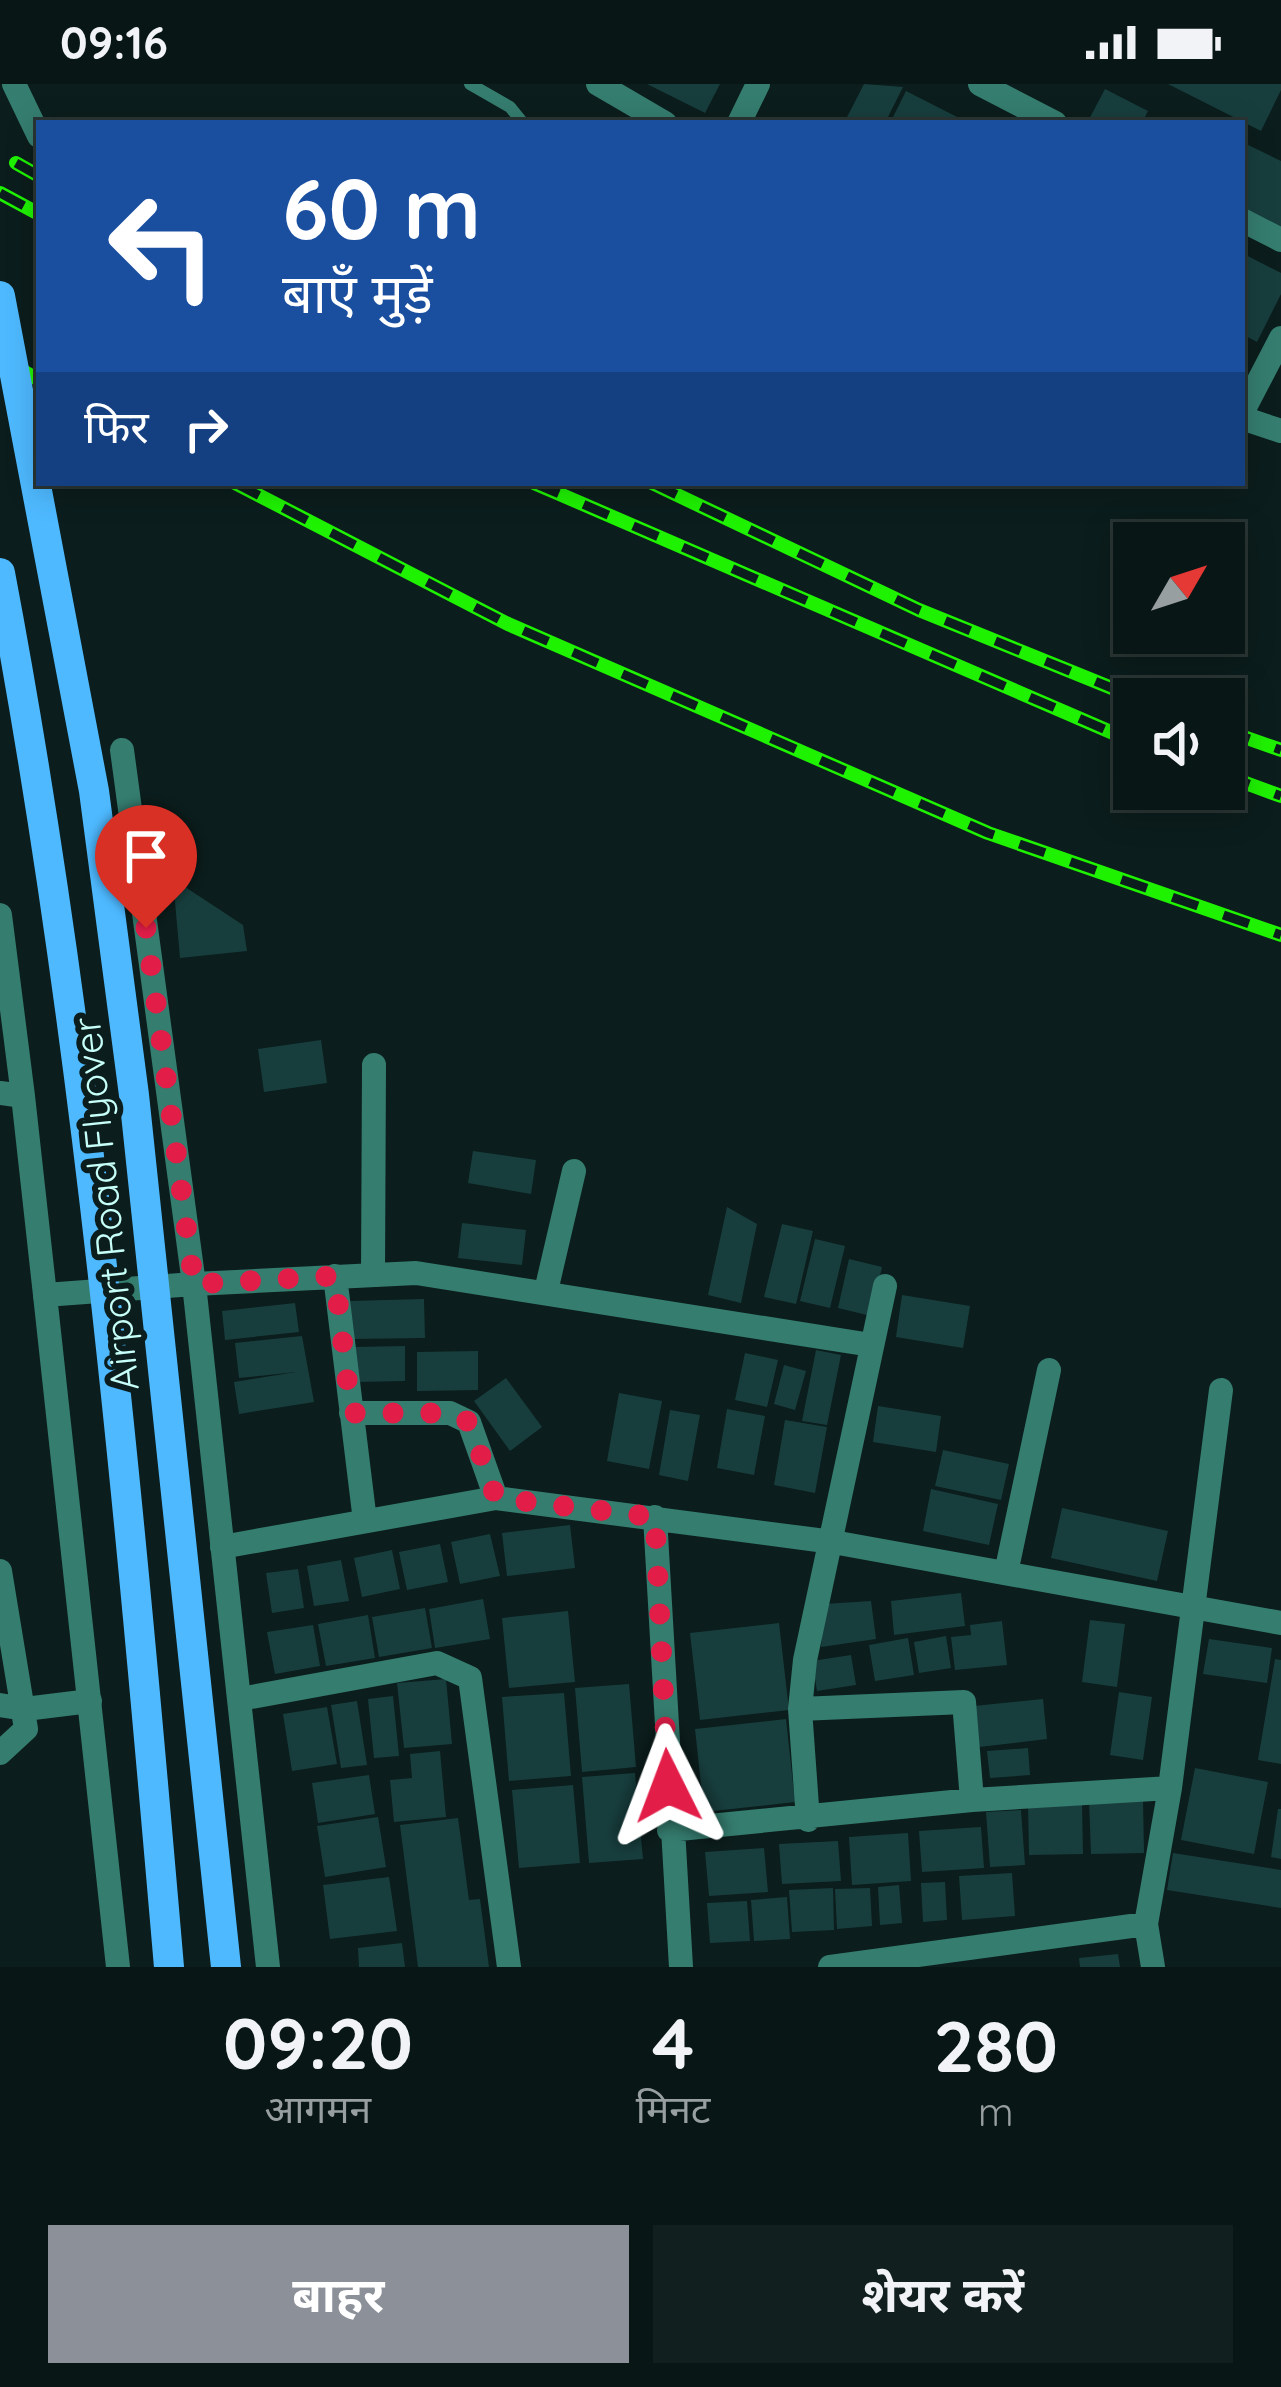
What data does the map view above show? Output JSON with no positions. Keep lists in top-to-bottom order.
{
  "streets": {
    "main road": ["Airport Road Flyover"]
  },
  "north": "top right",
  "page": {
    "status": "09:16",
    "turn": ["60 m", "बाएँ मुड़ें"],
    "then": "फिर",
    "eta": [
      "09:20",
      "आगमन",
      "4",
      "मिनट",
      "280",
      "m"
    ],
    "buttons": ["बाहर", "शेयर करें"]
  }
}
